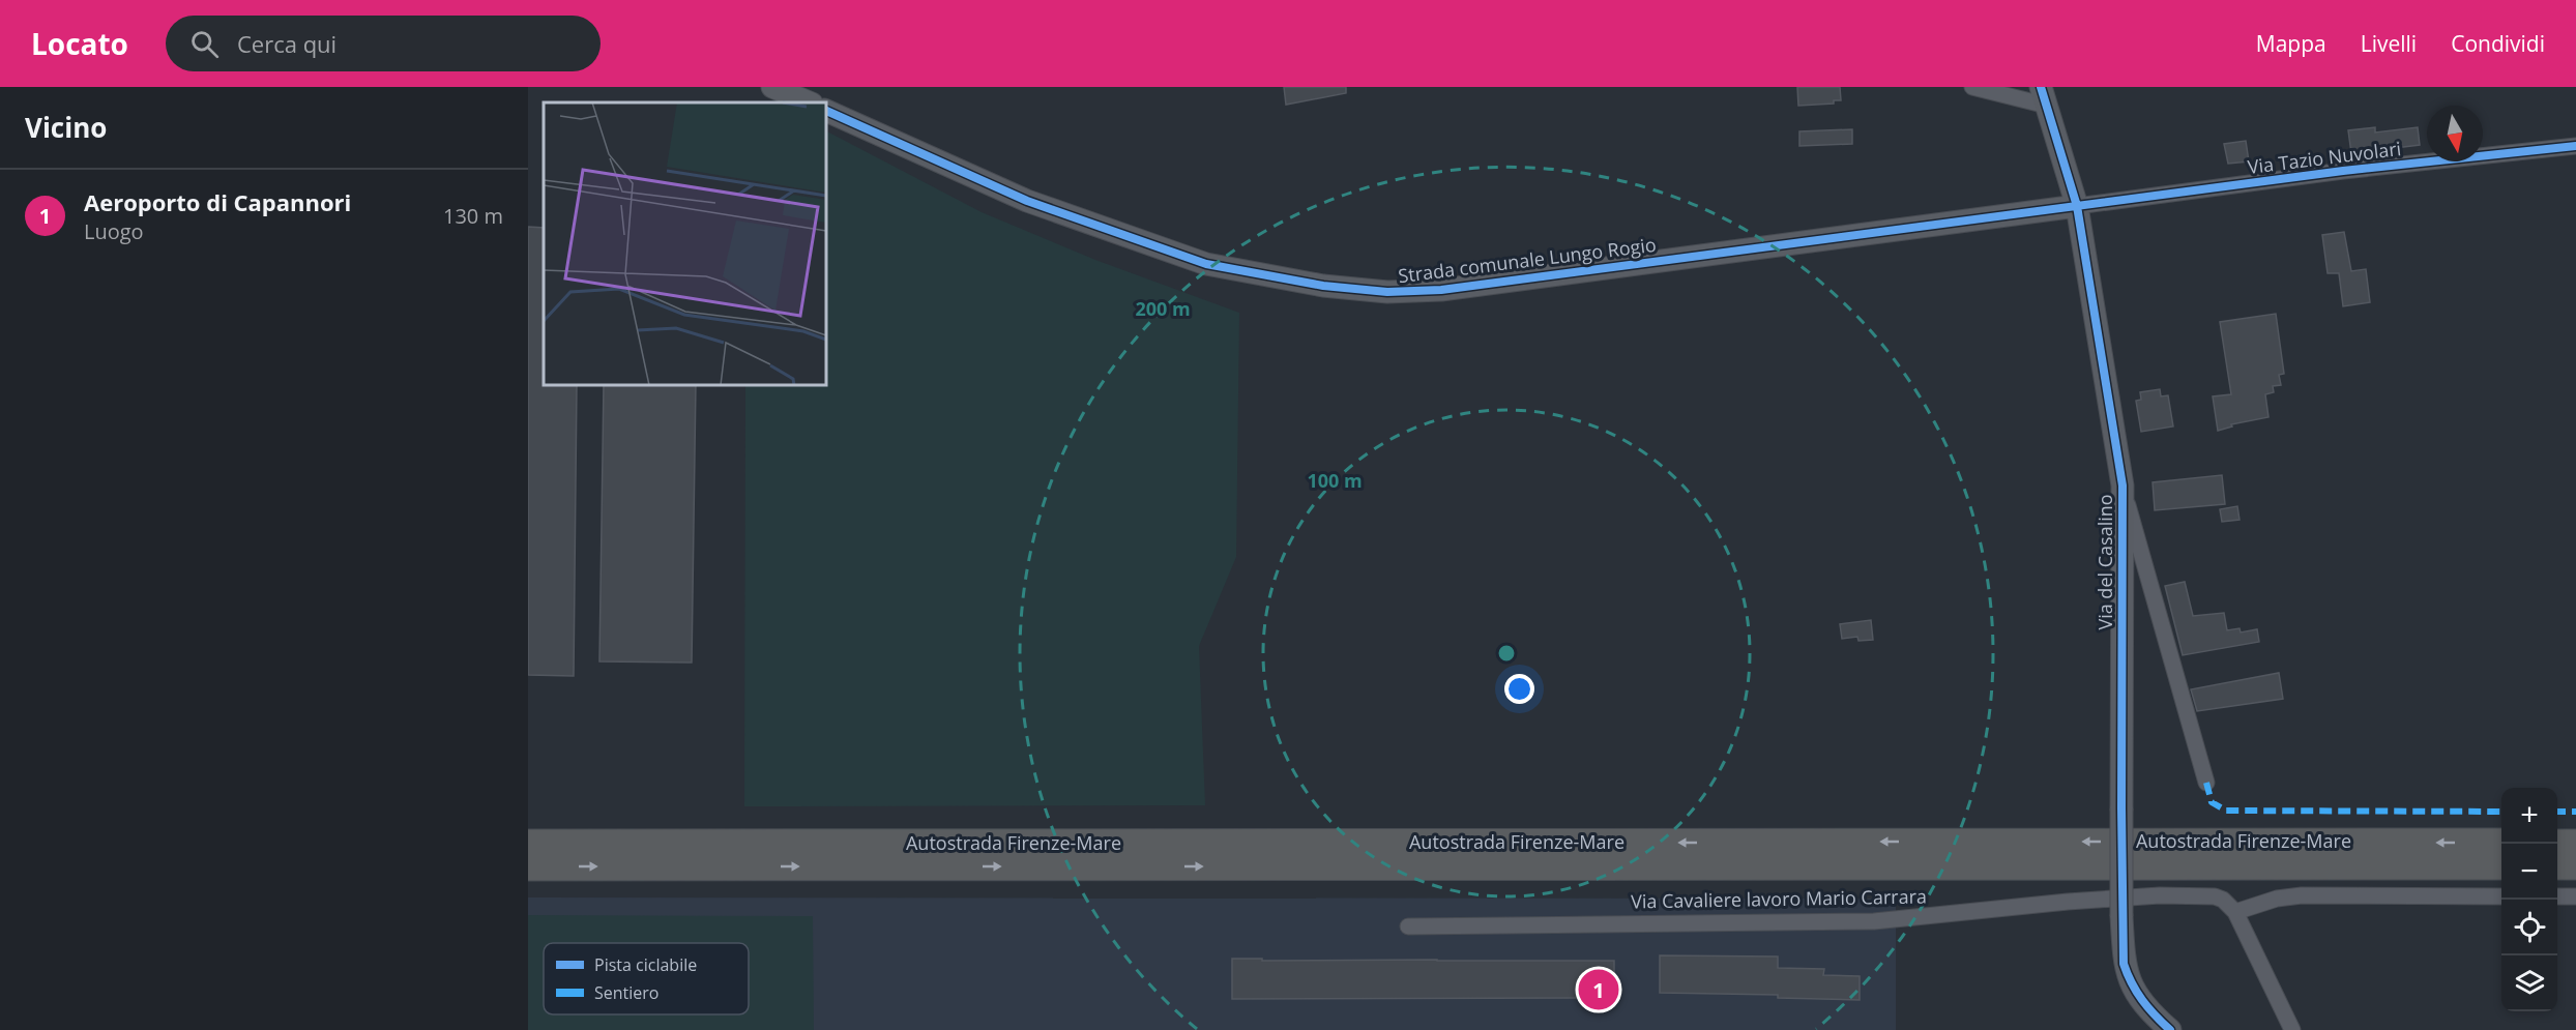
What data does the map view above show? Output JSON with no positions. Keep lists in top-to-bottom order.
{
  "streets": {
    "highway": ["Autostrada Firenze-Mare"],
    "street": [
      "Via Tazio Nuvolari",
      "Strada comunale Lungo Rogio",
      "Via del Casalino",
      "Via Cavaliere lavoro Mario Carrara"
    ]
  },
  "crossings": [
    ["Via Tazio Nuvolari", "Strada comunale Lungo Rogio"],
    ["Via Tazio Nuvolari", "Via del Casalino"],
    ["Strada comunale Lungo Rogio", "Via del Casalino"]
  ],
  "legend": ["Pista ciclabile", "Sentiero"],
  "north": "bottom",
  "page": {
    "header": "Locato",
    "search": "Cerca qui",
    "nav": ["Mappa", "Livelli", "Condividi"],
    "heading": "Vicino",
    "list": [
      {
        "mark": "1",
        "name": "Aeroporto di Capannori",
        "note": "Luogo",
        "value": "130 m"
      }
    ],
    "map_buttons": ["+", "−"],
    "pins": "1"
  },
  "rings": ["200 m", "100 m"]
}
